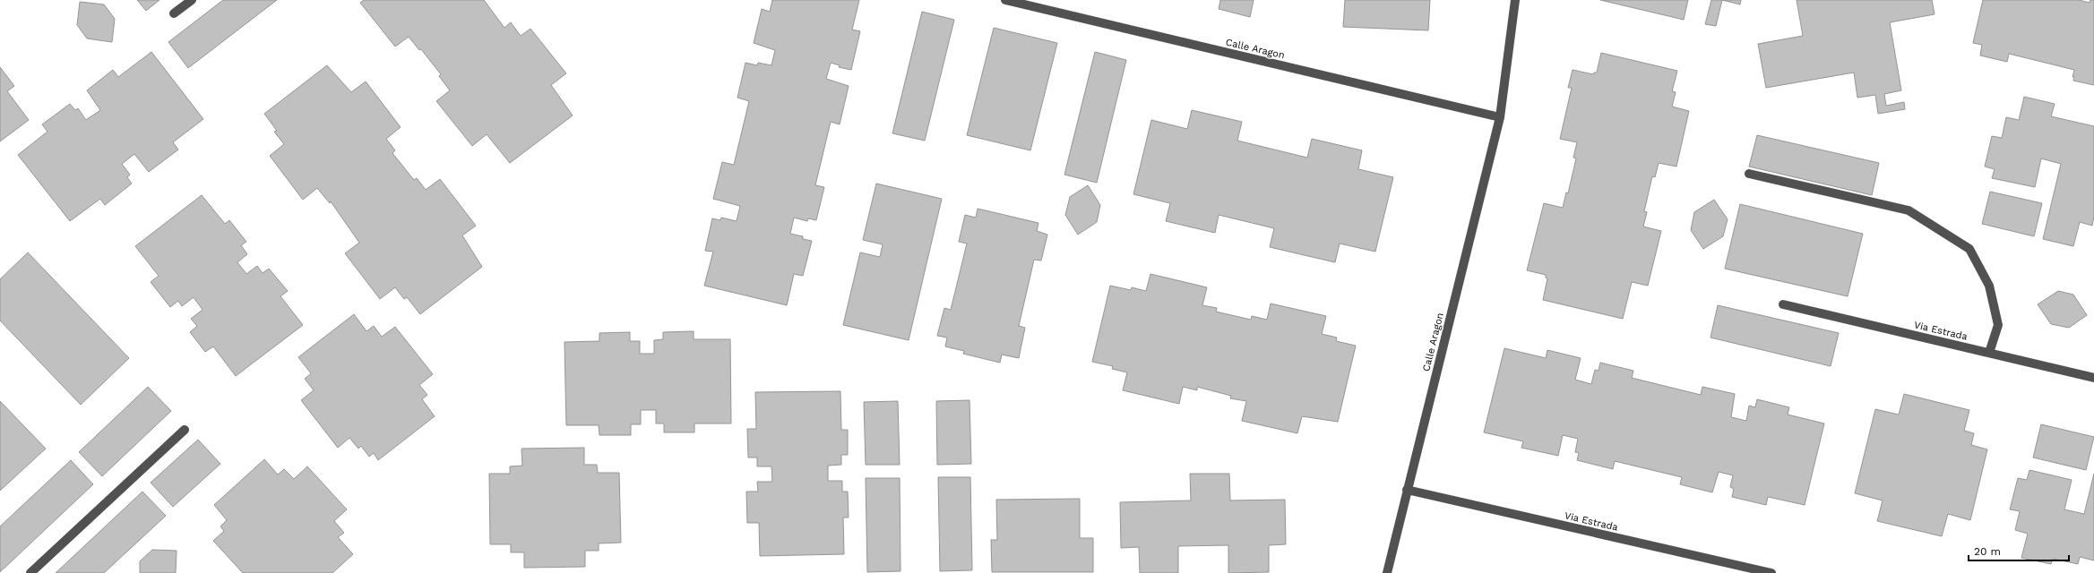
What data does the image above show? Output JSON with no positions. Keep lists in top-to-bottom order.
{
  "streets": {
    "street": ["Calle Aragon", "Via Estrada"]
  },
  "crossings": [
    ["Calle Aragon", "Via Estrada"]
  ],
  "scale_bar": "20 m"
}
